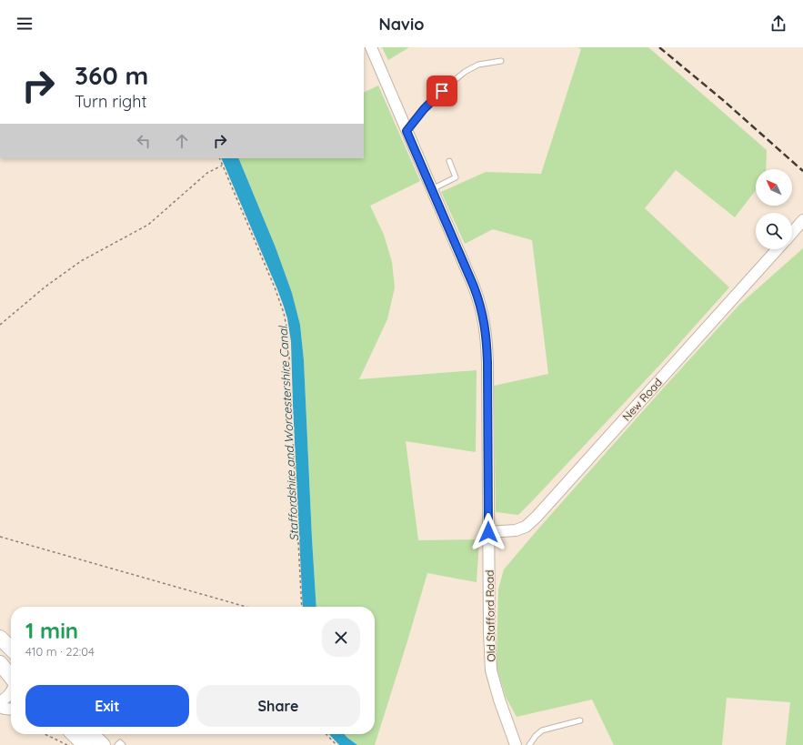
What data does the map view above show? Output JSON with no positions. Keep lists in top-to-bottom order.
{
  "streets": {
    "street": ["New Road", "Old Stafford Road"]
  },
  "crossings": [
    ["New Road", "Old Stafford Road"]
  ],
  "water": ["Staffordshire and Worcestershire Canal"],
  "north": "top left",
  "page": {
    "header": "Navio",
    "turn": ["360 m", "Turn right"],
    "heading": ["1 min", "410 m · 22:04"],
    "buttons": ["Exit", "Share"]
  }
}
